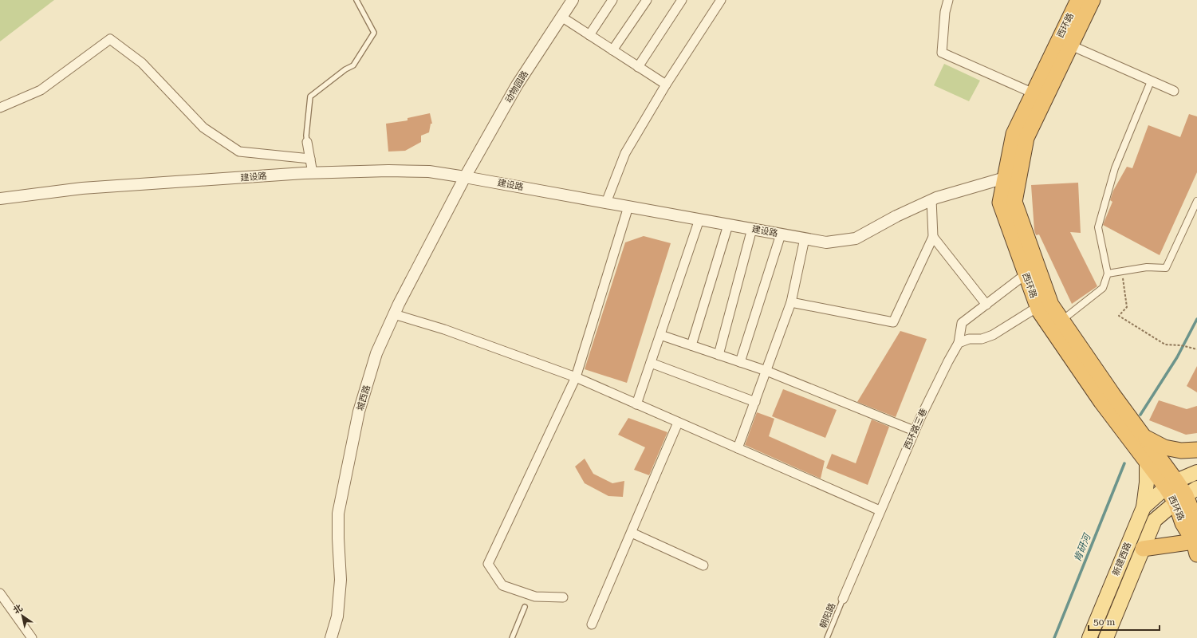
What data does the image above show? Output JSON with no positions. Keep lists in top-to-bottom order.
{
  "streets": {
    "highway": ["西环路"],
    "main road": ["新建西路"],
    "street": [
      "动物园路",
      "建设路",
      "城西路",
      "西环路三巷"
    ],
    "lane": ["朝阳路"]
  },
  "crossings": [
    ["西环路", "建设路"],
    ["西环路", "新建西路"],
    ["动物园路", "建设路"],
    ["动物园路", "城西路"],
    ["建设路", "城西路"],
    ["西环路三巷", "朝阳路"]
  ],
  "water": ["肯研河"],
  "scale_bar": "50 m",
  "north": "top left"
}
